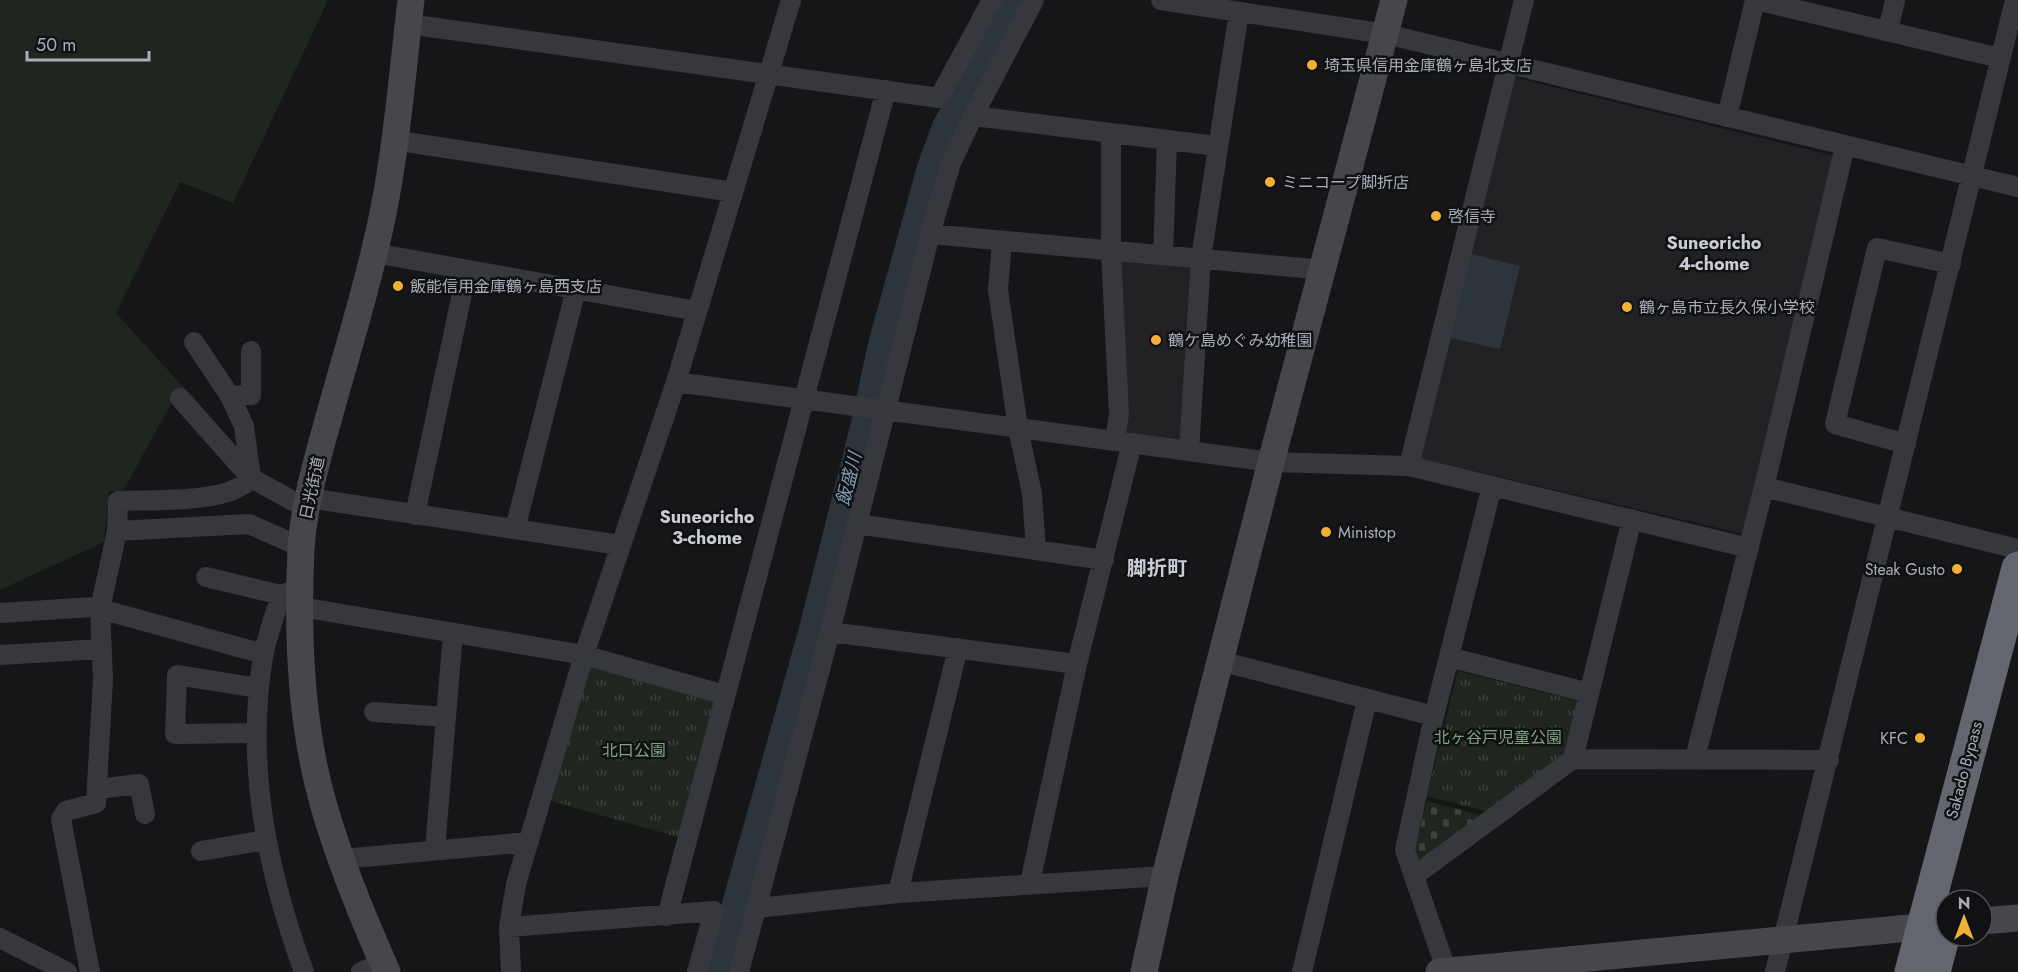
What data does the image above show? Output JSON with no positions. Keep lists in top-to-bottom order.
{
  "streets": {
    "highway": ["Sakado Bypass"],
    "street": ["日光街道"]
  },
  "districts": ["Suneoricho 4-chome", "Suneoricho 3-chome", "脚折町"],
  "water": ["飯盛川"],
  "parks": ["北ヶ谷戸児童公園", "北口公園"],
  "places": [
    "埼玉県信用金庫鶴ヶ島北支店",
    "ミニコープ脚折店",
    "啓信寺",
    "飯能信用金庫鶴ヶ島西支店",
    "鶴ヶ島市立長久保小学校",
    "鶴ケ島めぐみ幼稚園",
    "Ministop",
    "Steak Gusto",
    "KFC"
  ],
  "scale_bar": "50 m",
  "north": "top"
}
